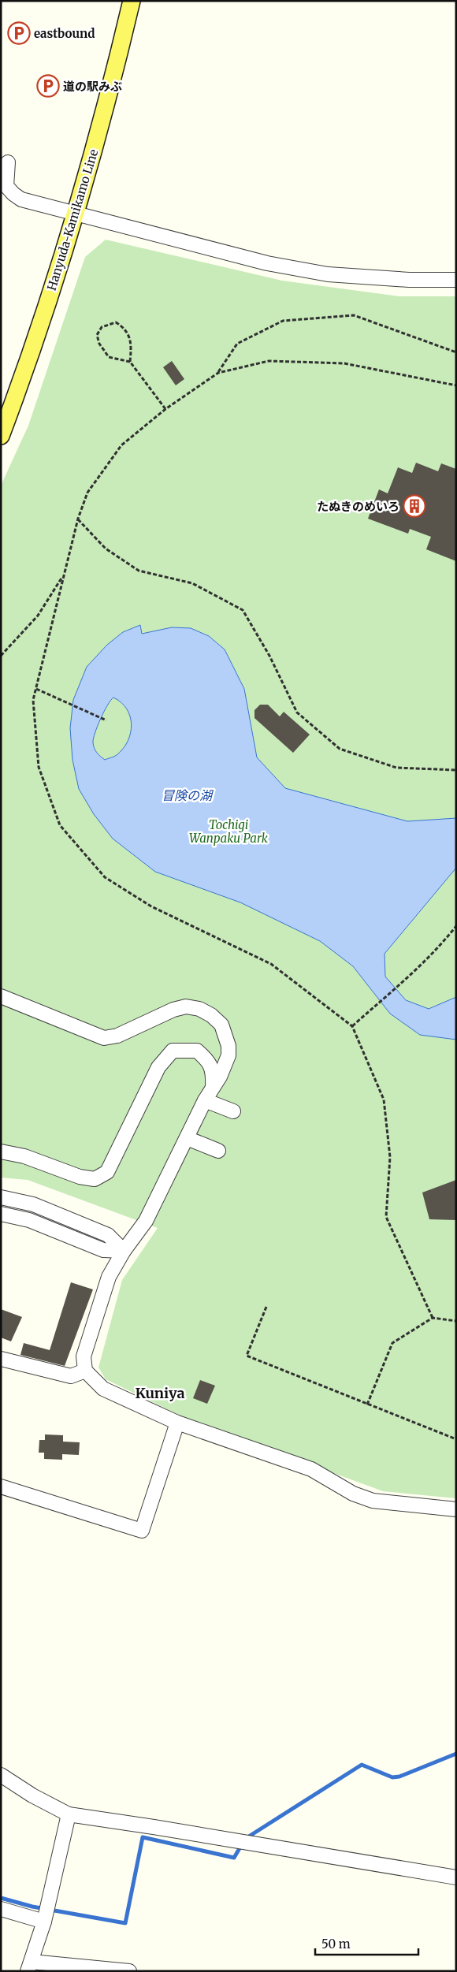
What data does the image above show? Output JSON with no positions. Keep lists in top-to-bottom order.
{
  "streets": {
    "main road": ["Hanyuda-Kamikamo Line"]
  },
  "districts": ["Kuniya"],
  "water": ["冒険の湖"],
  "parks": ["Tochigi Wanpaku Park"],
  "places": {
    "parking": ["eastbound", "道の駅みぶ"],
    "building": ["たぬきのめいろ"]
  },
  "scale_bar": "50 m"
}
